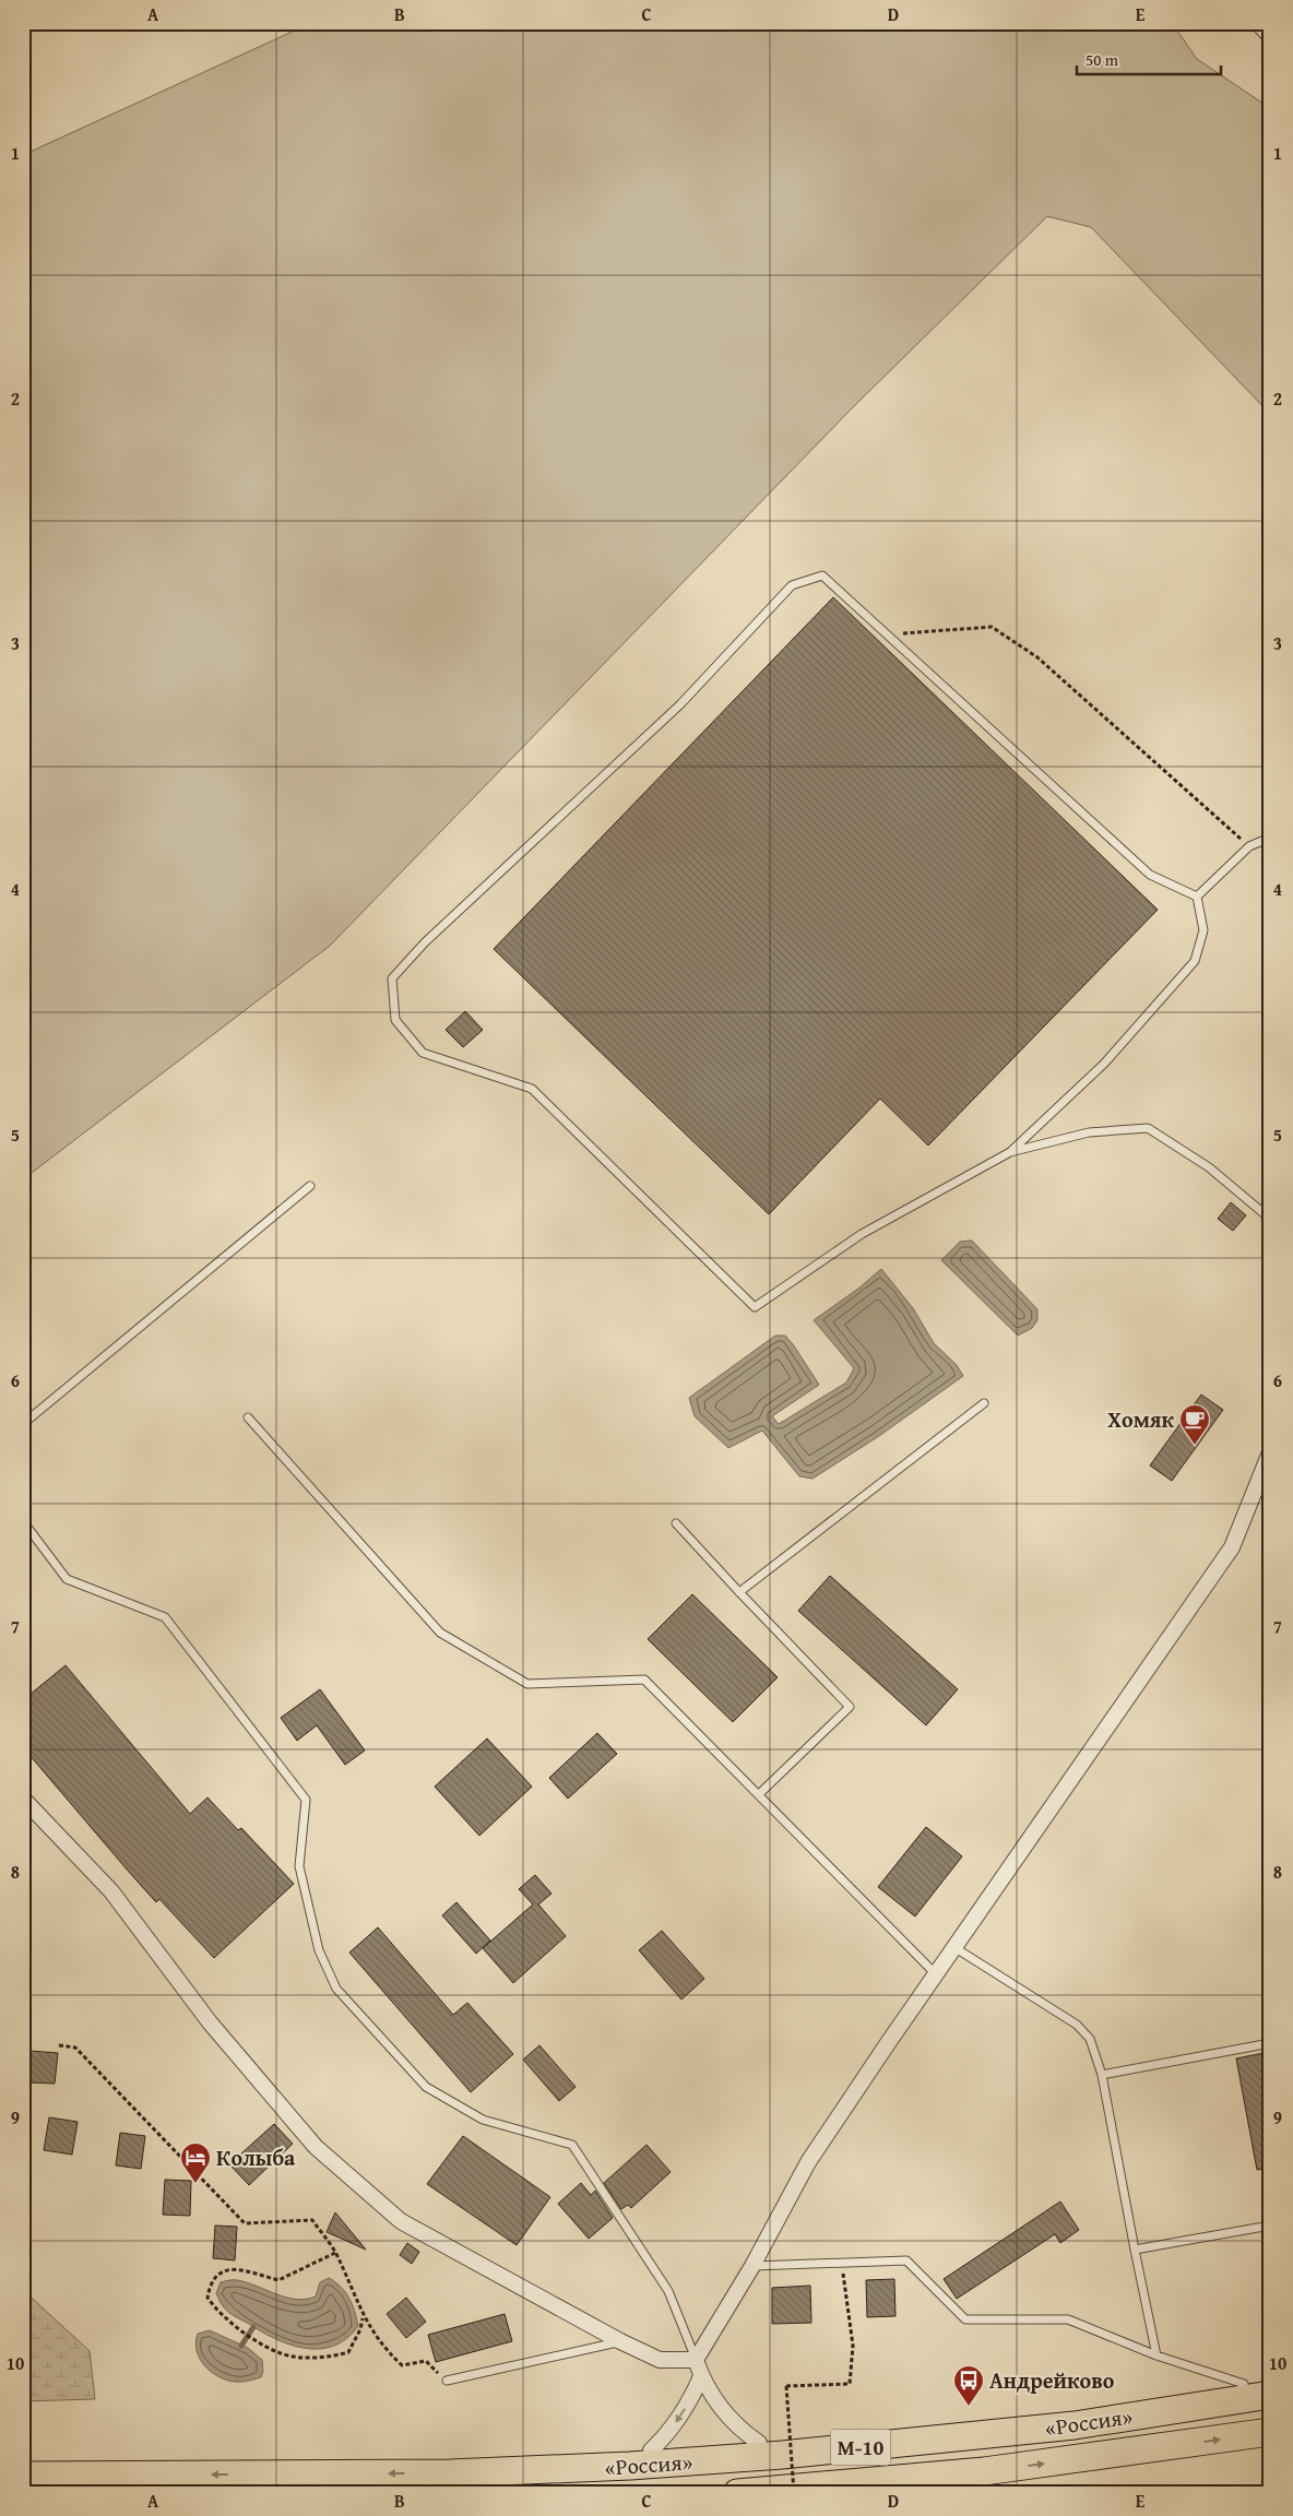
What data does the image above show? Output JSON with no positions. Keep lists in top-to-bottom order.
{
  "streets": {
    "highway": ["«Россия»", "М-10"]
  },
  "places": {
    "cafe": ["Хомяк"],
    "hotel": ["Колыба"],
    "bus stop": ["Андрейково"]
  },
  "scale_bar": "50 m",
  "grid": {
    "columns": [
      "A",
      "B",
      "C",
      "D",
      "E"
    ],
    "rows": [
      "1",
      "2",
      "3",
      "4",
      "5",
      "6",
      "7",
      "8",
      "9",
      "10"
    ]
  }
}
